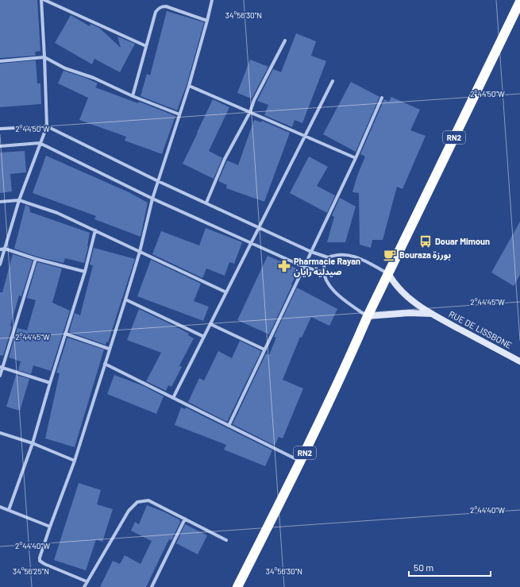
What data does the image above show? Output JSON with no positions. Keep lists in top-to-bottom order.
{
  "streets": {
    "highway": ["RN2"],
    "street": ["RUE DE LISSBONE"]
  },
  "crossings": [
    ["RN2", "RUE DE LISSBONE"]
  ],
  "places": {
    "bus stop": ["Douar Mimoun"],
    "cafe": ["Bouraza بورزة"],
    "pharmacy": ["Pharmacie Rayan صيدلية رايان"]
  },
  "scale_bar": "50 m",
  "coordinates": [
    "34°56'30\"N",
    "2°44'50\"W",
    "2°44'45\"W",
    "2°44'40\"W",
    "34°56'25\"N"
  ]
}
